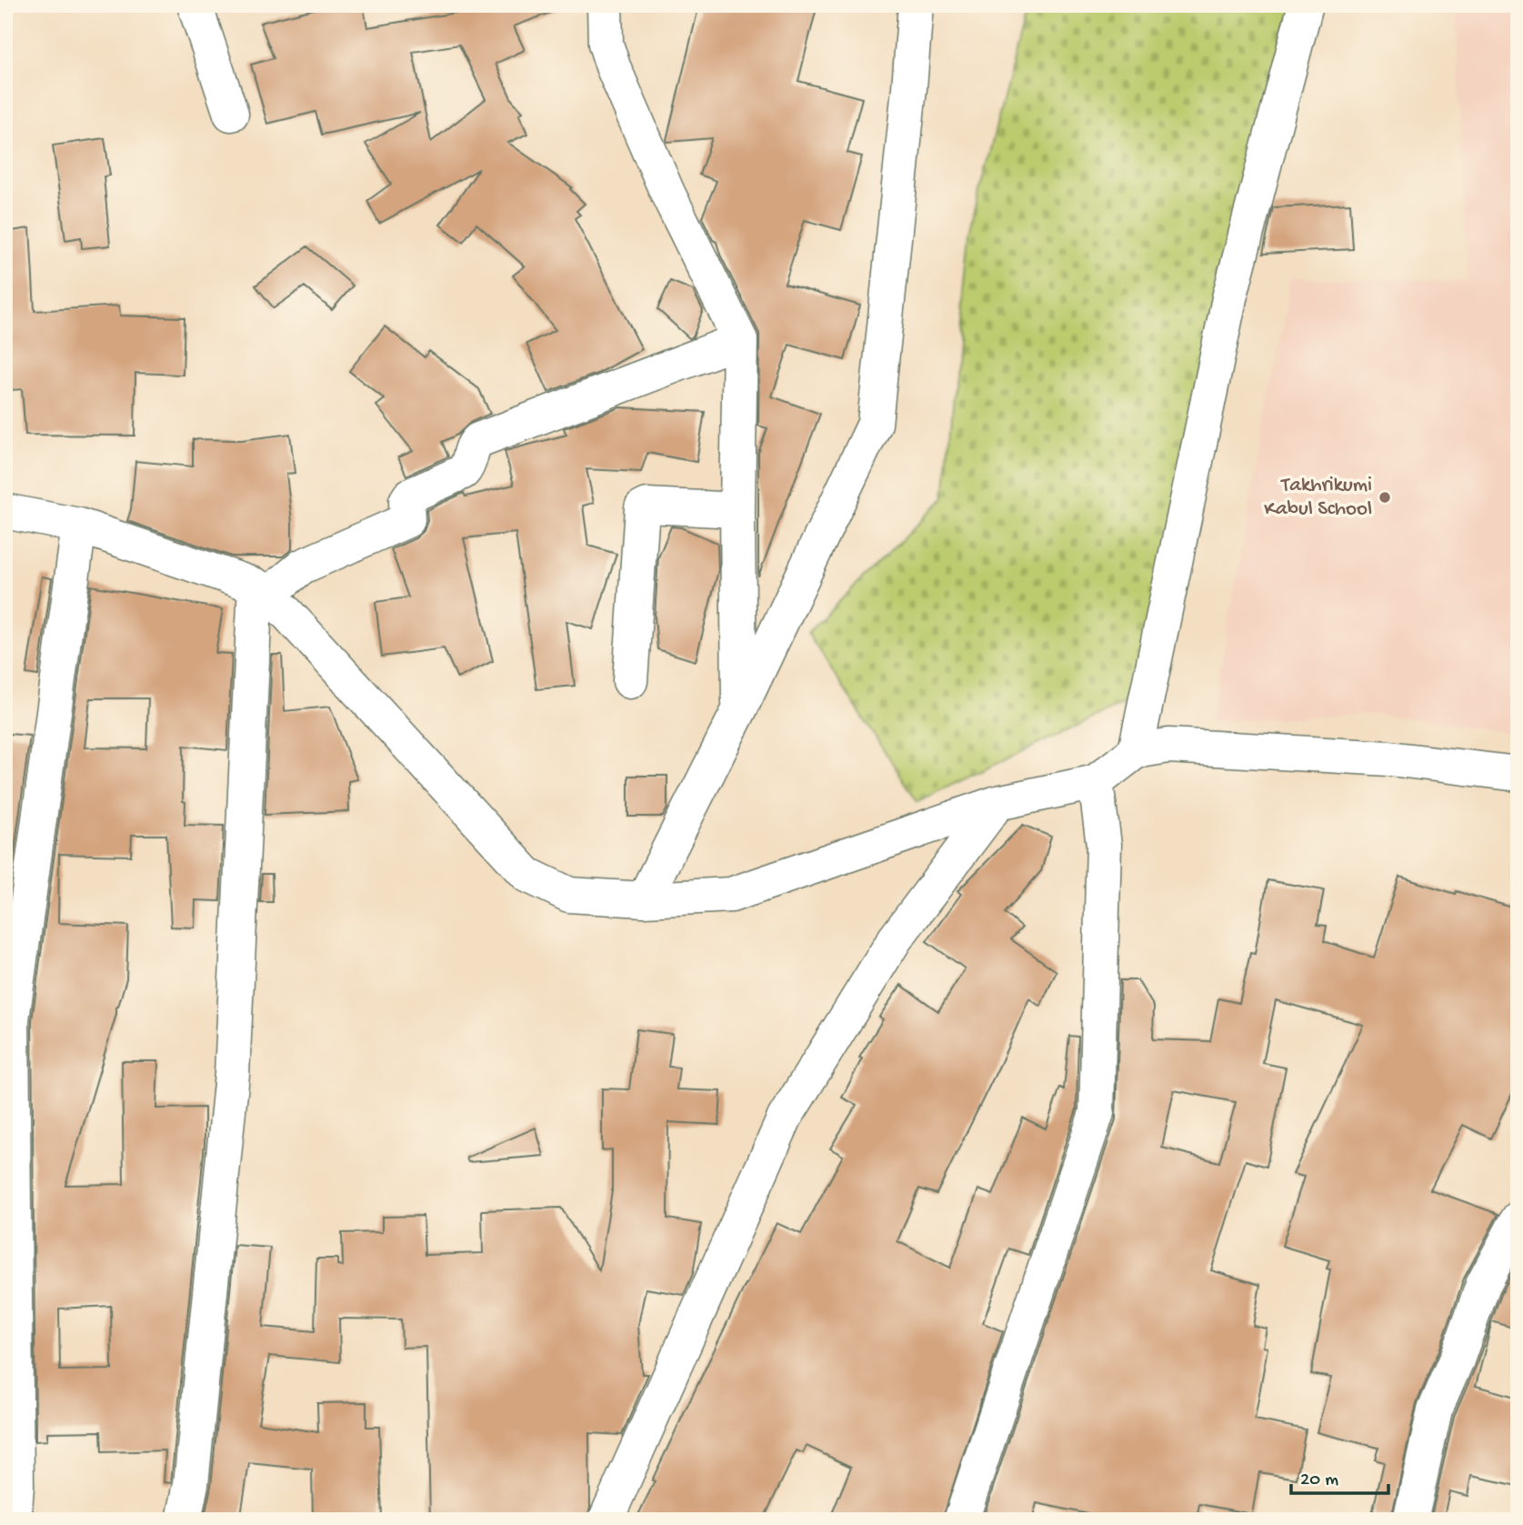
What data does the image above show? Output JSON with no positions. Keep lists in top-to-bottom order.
{
  "places": ["Takhrikumi Kabul School"],
  "scale_bar": "20 m"
}
